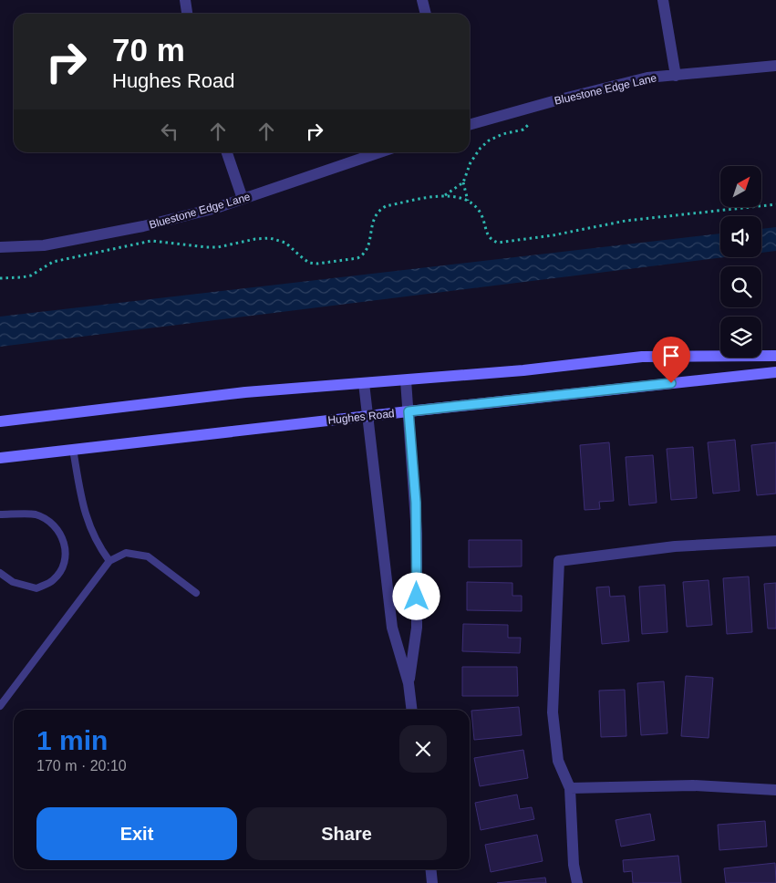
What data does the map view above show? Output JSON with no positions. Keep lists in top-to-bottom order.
{
  "streets": {
    "main road": ["Hughes Road"],
    "street": ["Bluestone Edge Lane"]
  },
  "north": "top right",
  "page": {
    "turn": ["70 m", "Hughes Road"],
    "heading": ["1 min", "170 m · 20:10"],
    "buttons": ["Exit", "Share"]
  }
}
